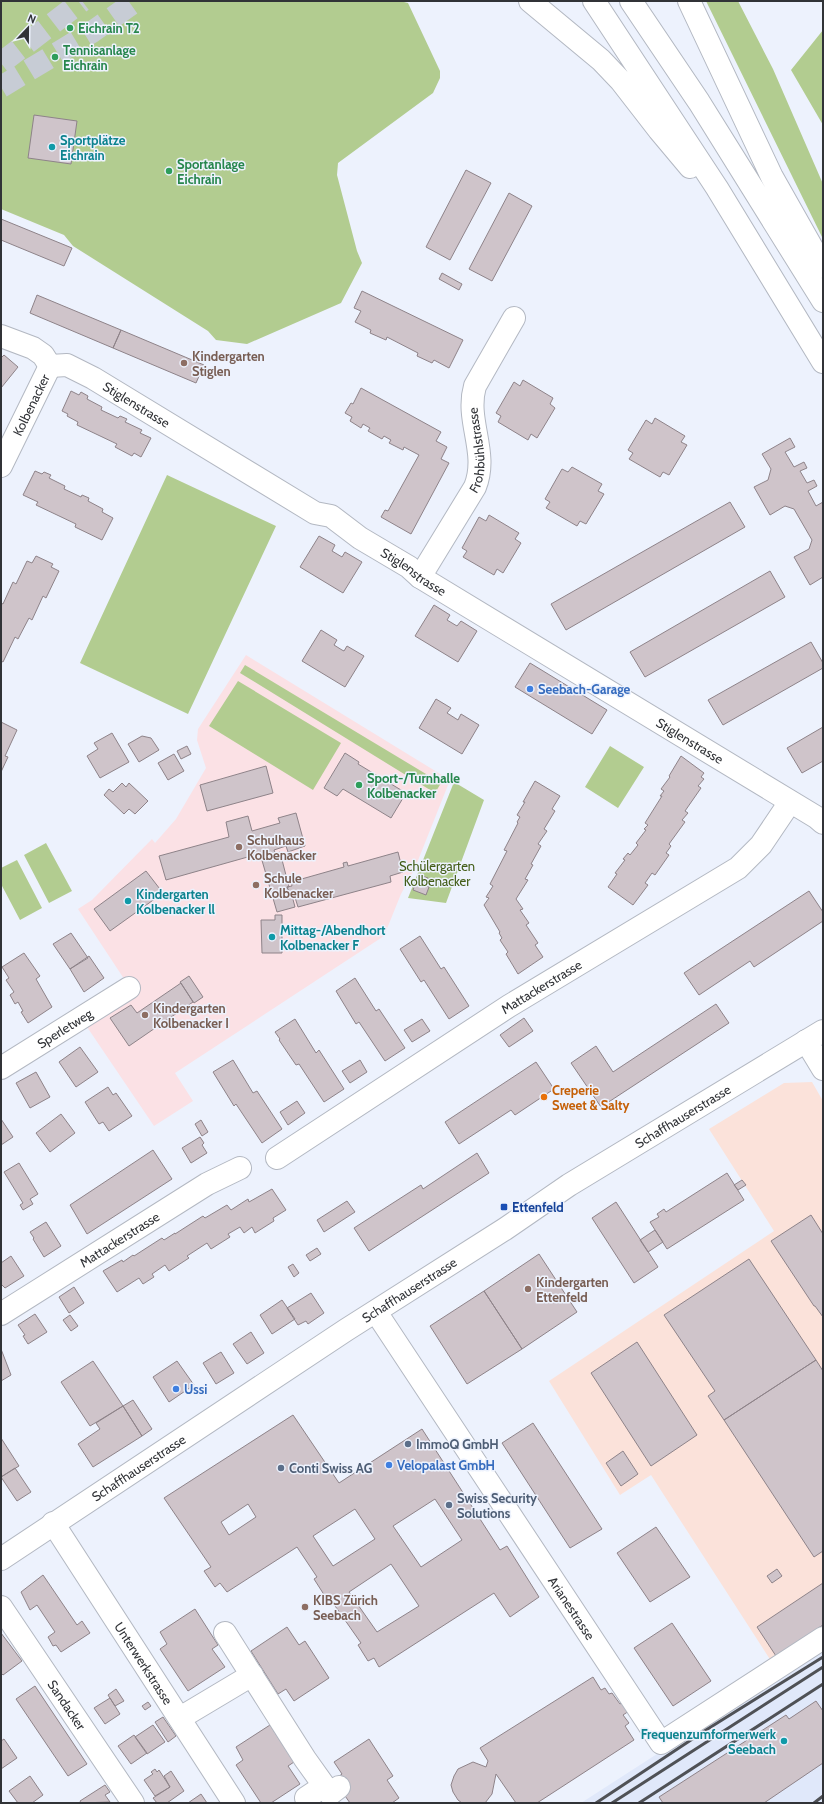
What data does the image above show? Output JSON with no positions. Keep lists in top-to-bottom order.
{
  "streets": {
    "main road": [
      "Kolbenacker",
      "Stiglenstrasse",
      "Frohbühlstrasse",
      "Mattackerstrasse",
      "Sperletweg",
      "Schaffhauserstrasse",
      "Arianestrasse",
      "Unterwerkstrasse",
      "Sandacker"
    ]
  },
  "crossings": [
    ["Kolbenacker", "Stiglenstrasse"],
    ["Stiglenstrasse", "Frohbühlstrasse"],
    ["Stiglenstrasse", "Mattackerstrasse"],
    ["Schaffhauserstrasse", "Arianestrasse"],
    ["Schaffhauserstrasse", "Unterwerkstrasse"]
  ],
  "parks": ["Schülergarten Kolbenacker"],
  "places": {
    "other": [
      "Eichrain T2",
      "Tennisanlage Eichrain",
      "Sportplätze Eichrain",
      "Sportanlage Eichrain",
      "Kindergarten Stiglen",
      "Seebach-Garage",
      "Sport-/Turnhalle Kolbenacker",
      "Schulhaus Kolbenacker",
      "Schule Kolbenacker",
      "Kindergarten Kolbenacker ll",
      "Mittag-/Abendhort Kolbenacker F",
      "Kindergarten Kolbenacker I",
      "Creperie Sweet & Salty",
      "Kindergarten Ettenfeld",
      "Ussi",
      "ImmoQ GmbH",
      "Velopalast GmbH",
      "Conti Swiss AG",
      "Swiss Security Solutions",
      "KIBS Zürich Seebach",
      "Frequenzumformerwerk Seebach"
    ],
    "transit": ["Ettenfeld"]
  },
  "north": "top"
}
